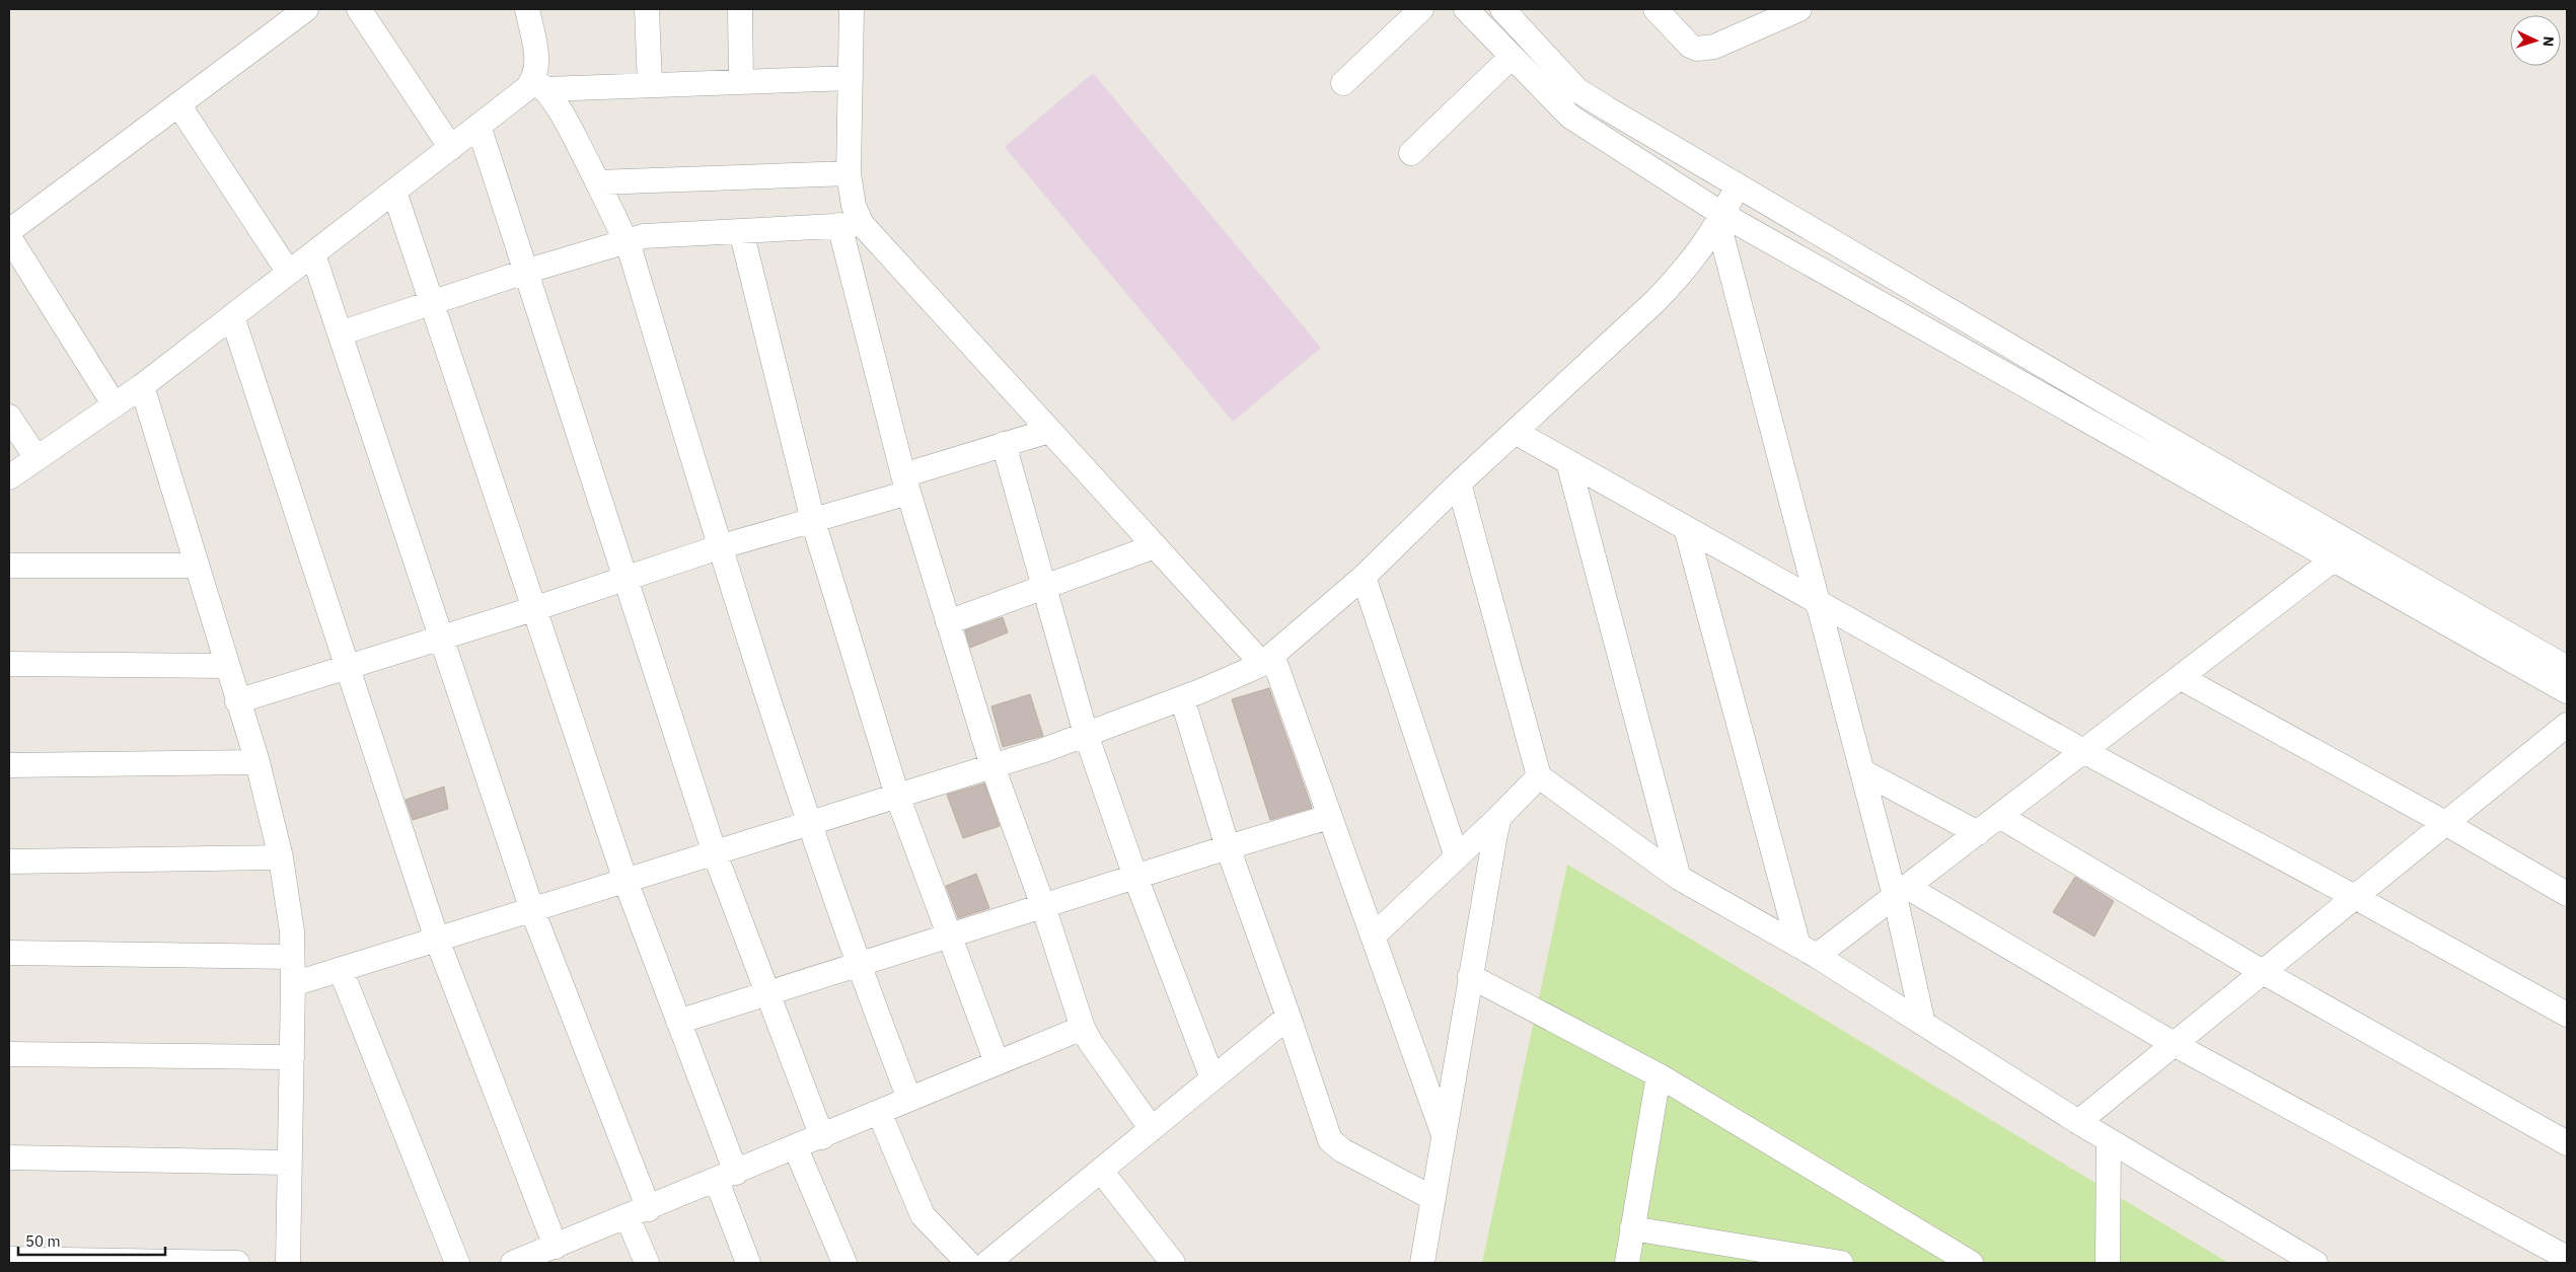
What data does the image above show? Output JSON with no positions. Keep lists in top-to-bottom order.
{
  "scale_bar": "50 m",
  "north": "right"
}
